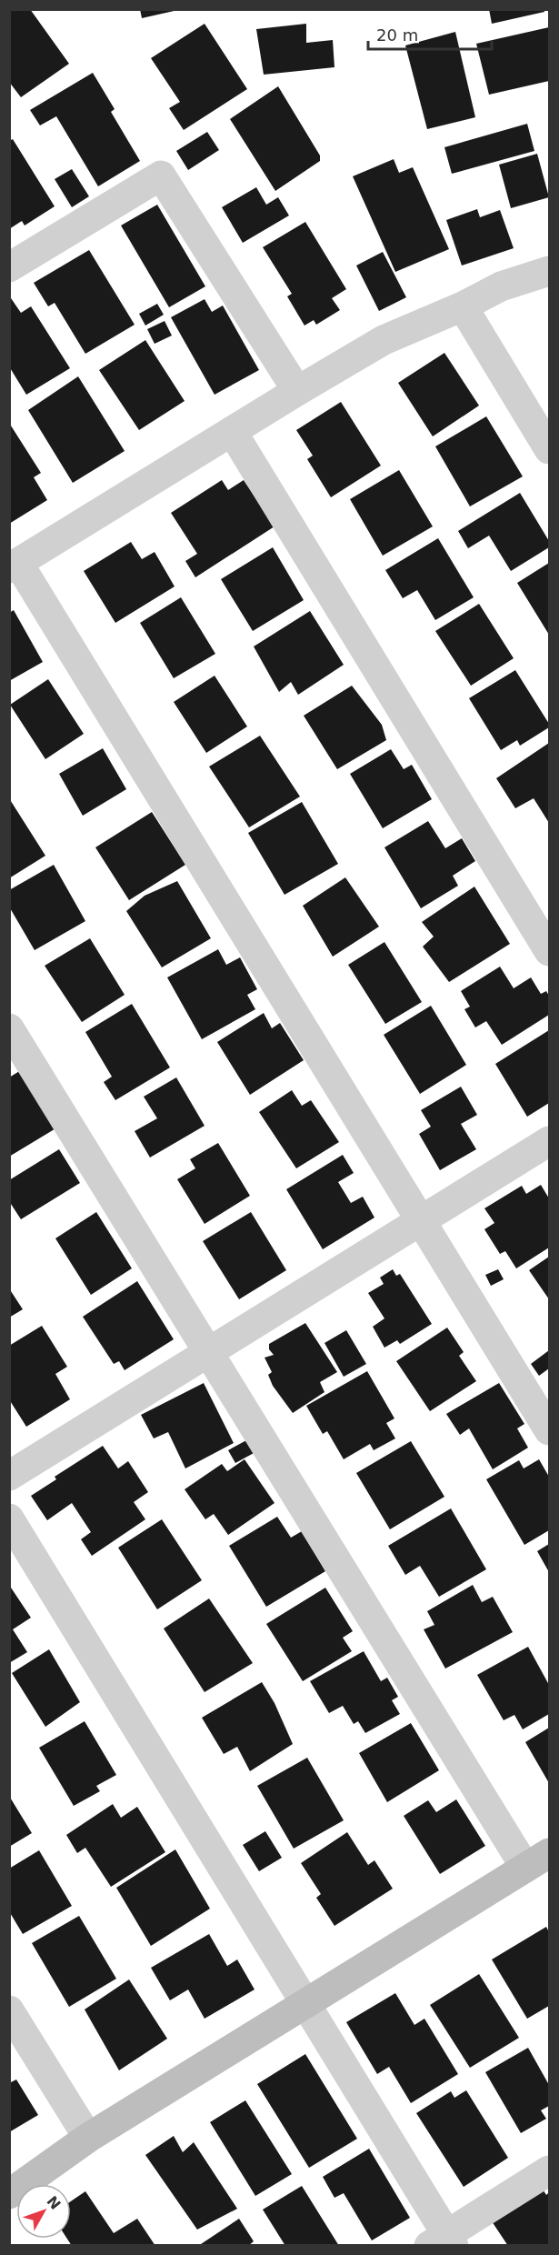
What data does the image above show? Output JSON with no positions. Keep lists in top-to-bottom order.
{
  "scale_bar": "20 m",
  "north": "top right"
}
